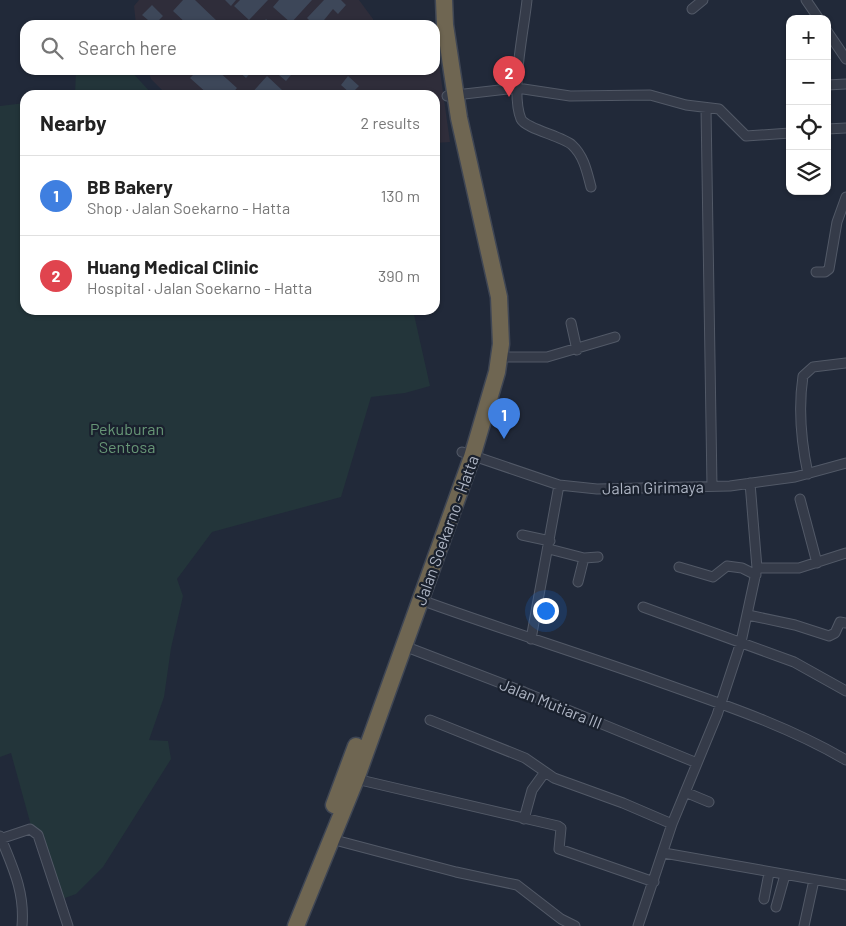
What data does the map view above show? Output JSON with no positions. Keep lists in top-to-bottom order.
{
  "streets": {
    "highway": ["Jalan Soekarno - Hatta"],
    "street": ["Jalan Girimaya", "Jalan Mutiara III"]
  },
  "crossings": [
    ["Jalan Girimaya", "Jalan Soekarno - Hatta"],
    ["Jalan Soekarno - Hatta", "Jalan Mutiara III"]
  ],
  "parks": ["Pekuburan Sentosa"],
  "page": {
    "map_buttons": ["+", "−"],
    "search": "Search here",
    "pins": ["2", "1"],
    "heading": ["Nearby", "2 results"],
    "list": [
      {
        "mark": "1",
        "name": "BB Bakery",
        "note": "Shop · Jalan Soekarno - Hatta",
        "value": "130 m"
      },
      {
        "mark": "2",
        "name": "Huang Medical Clinic",
        "note": "Hospital · Jalan Soekarno - Hatta",
        "value": "390 m"
      }
    ]
  }
}
